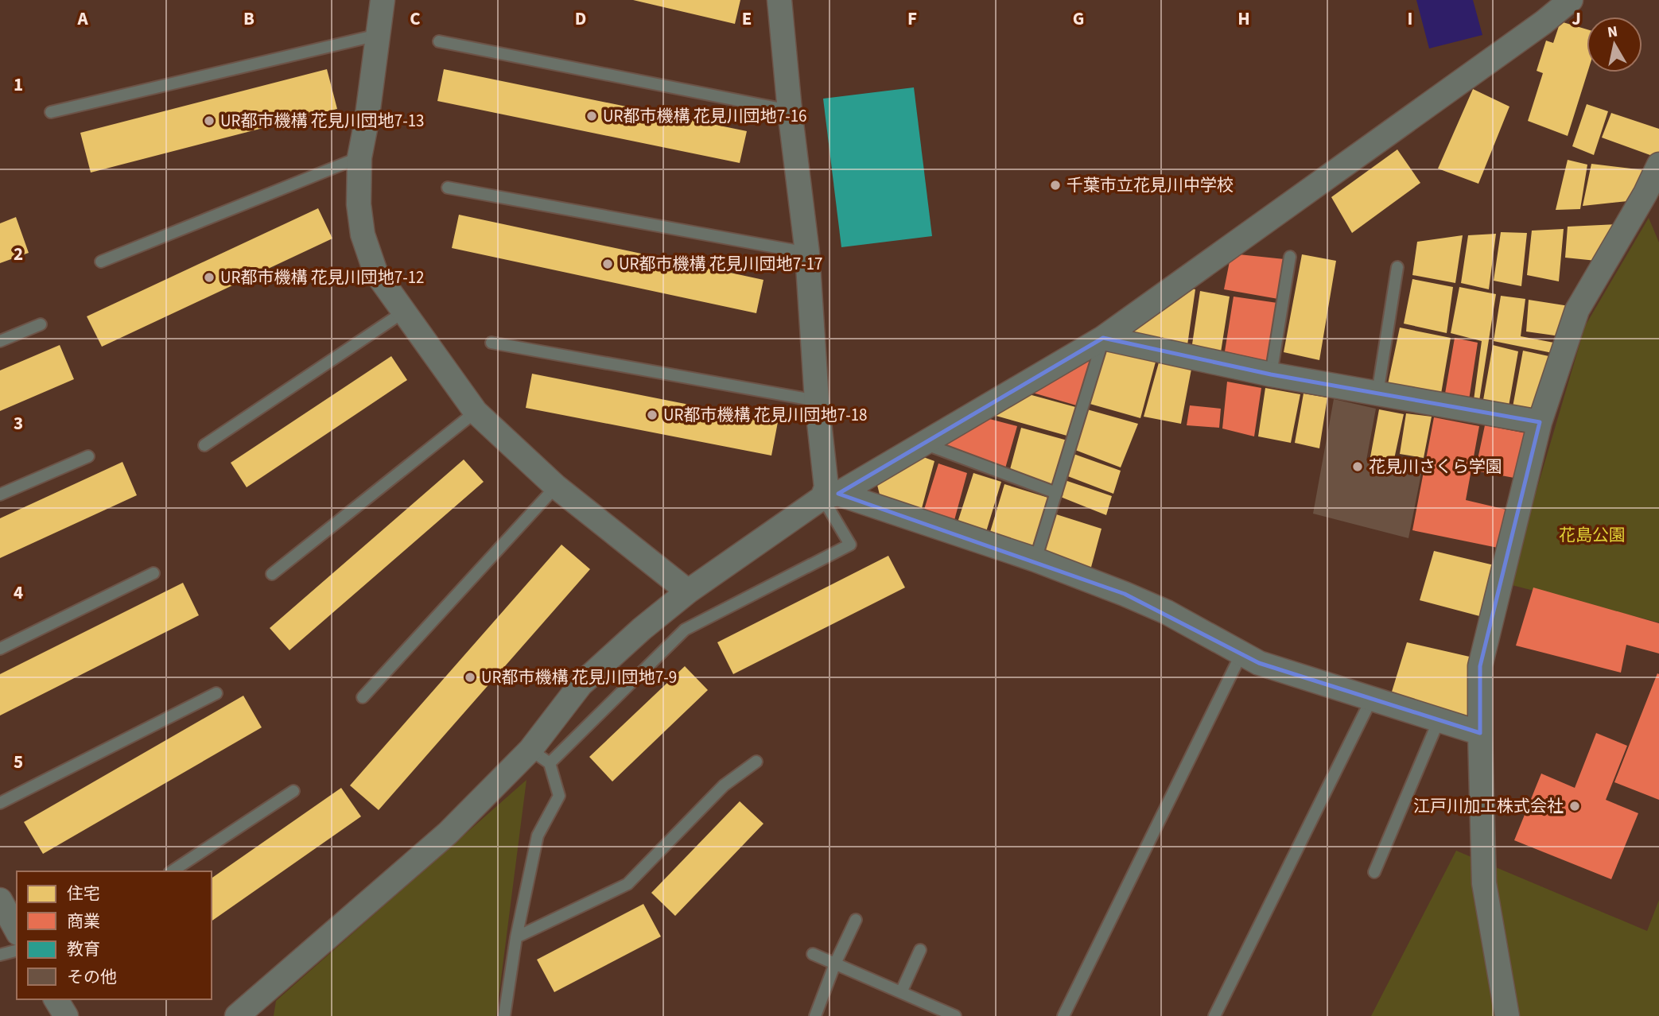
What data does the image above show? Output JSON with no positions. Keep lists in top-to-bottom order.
{
  "parks": ["花島公園"],
  "places": [
    "UR都市機構 花見川団地7-16",
    "UR都市機構 花見川団地7-13",
    "千葉市立花見川中学校",
    "UR都市機構 花見川団地7-17",
    "UR都市機構 花見川団地7-12",
    "UR都市機構 花見川団地7-18",
    "花見川さくら学園",
    "UR都市機構 花見川団地7-9",
    "江戸川加工株式会社"
  ],
  "legend": [
    "住宅",
    "商業",
    "教育",
    "その他"
  ],
  "north": "top",
  "grid": {
    "columns": [
      "A",
      "B",
      "C",
      "D",
      "E",
      "F",
      "G",
      "H",
      "I",
      "J"
    ],
    "rows": [
      "1",
      "2",
      "3",
      "4",
      "5"
    ]
  }
}
